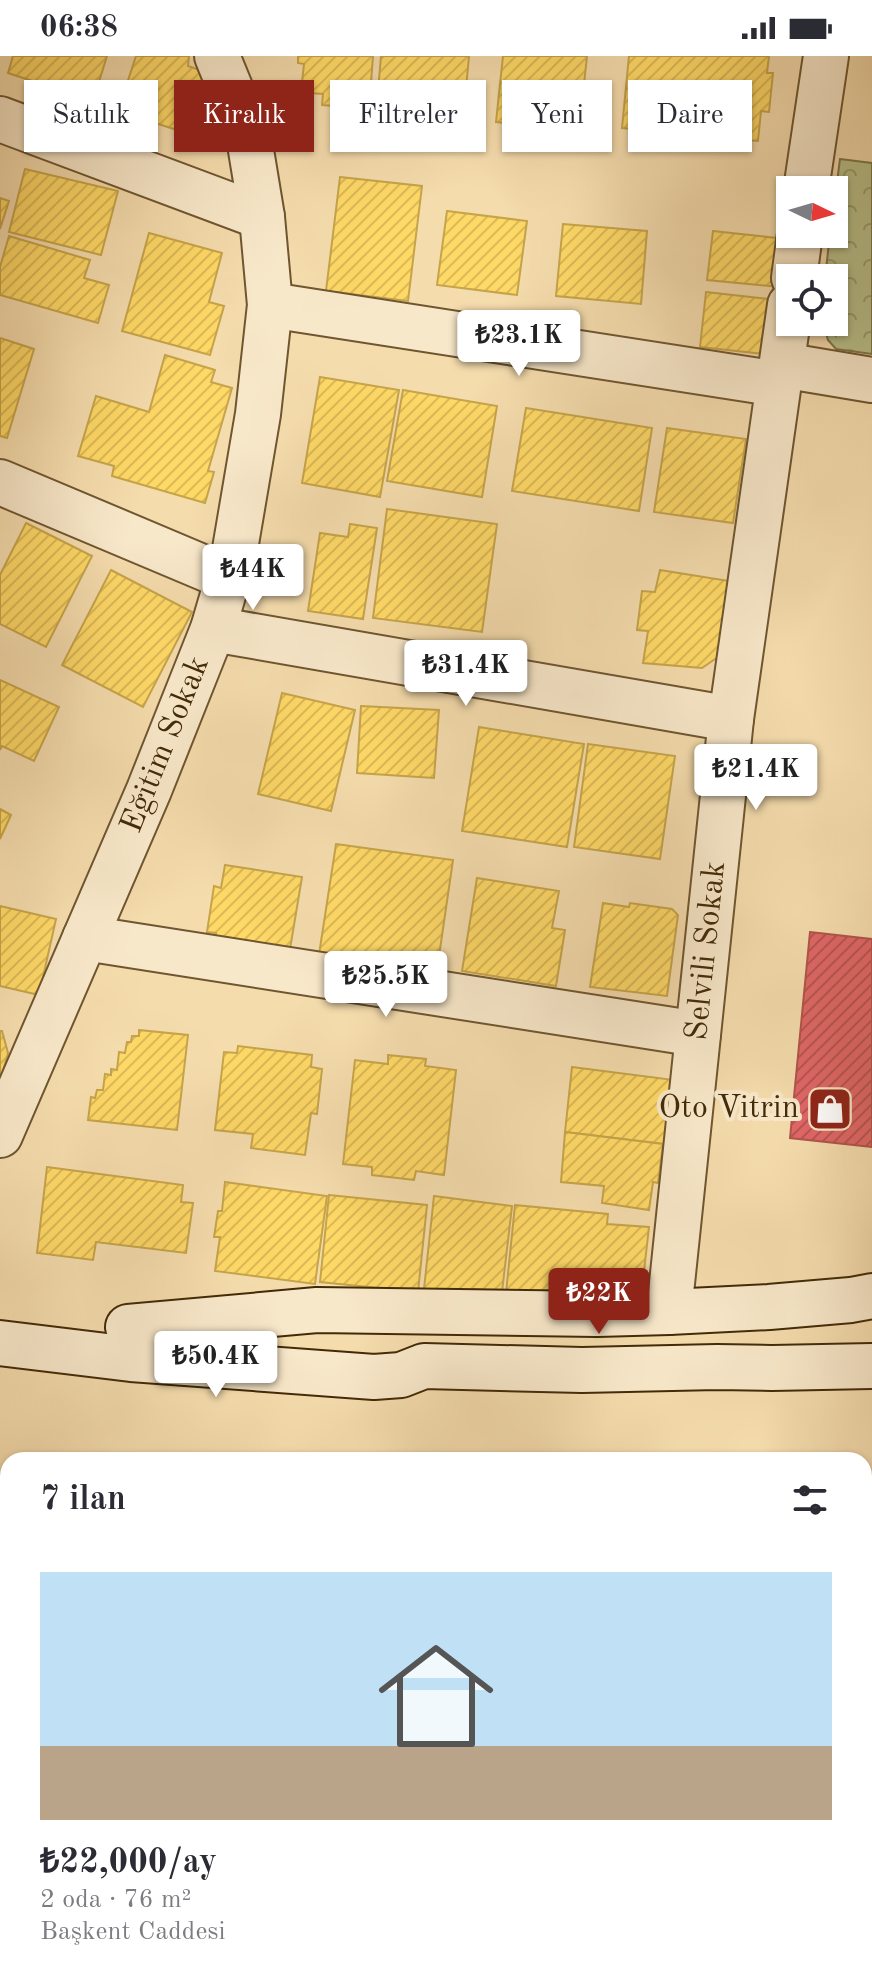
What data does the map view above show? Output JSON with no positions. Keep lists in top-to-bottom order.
{
  "streets": {
    "street": ["Eğitim Sokak", "Selvili Sokak"]
  },
  "places": {
    "shop": ["Oto Vitrin"]
  },
  "north": "right",
  "page": {
    "status": "06:38",
    "chip": [
      "Satılık",
      "Kiralık",
      "Filtreler",
      "Yeni",
      "Daire"
    ],
    "price": [
      "₺23.1K",
      "₺44K",
      "₺31.4K",
      "₺21.4K",
      "₺25.5K",
      "₺22K",
      "₺50.4K"
    ],
    "heading": "7 ilan",
    "list": [
      {
        "name": "₺22,000/ay",
        "note": "2 oda · 76 m² · Başkent Caddesi"
      }
    ]
  }
}
